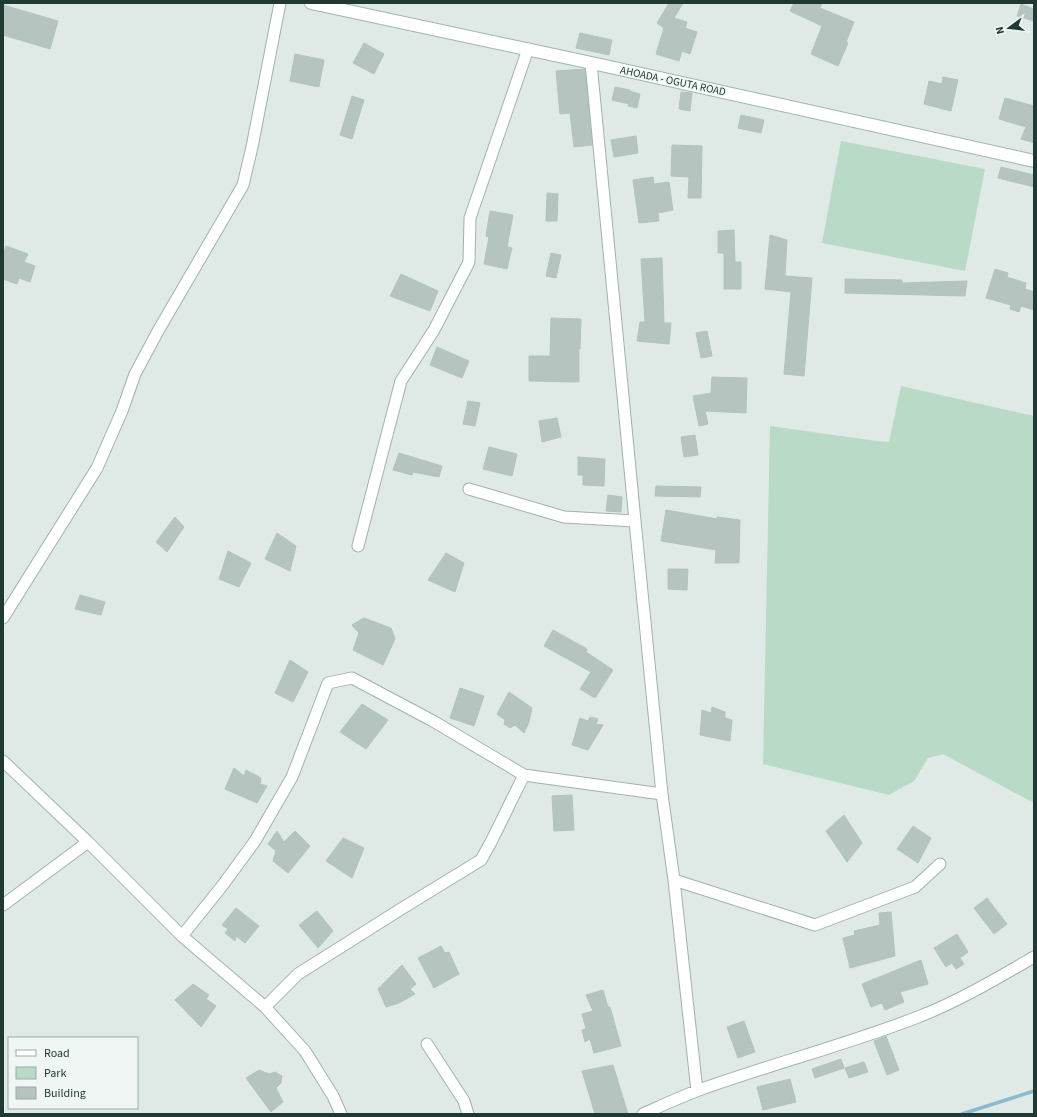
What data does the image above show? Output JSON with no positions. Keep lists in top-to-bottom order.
{
  "streets": {
    "main road": ["AHOADA - OGUTA ROAD"]
  },
  "legend": ["Road", "Park", "Building"],
  "north": "left"
}
